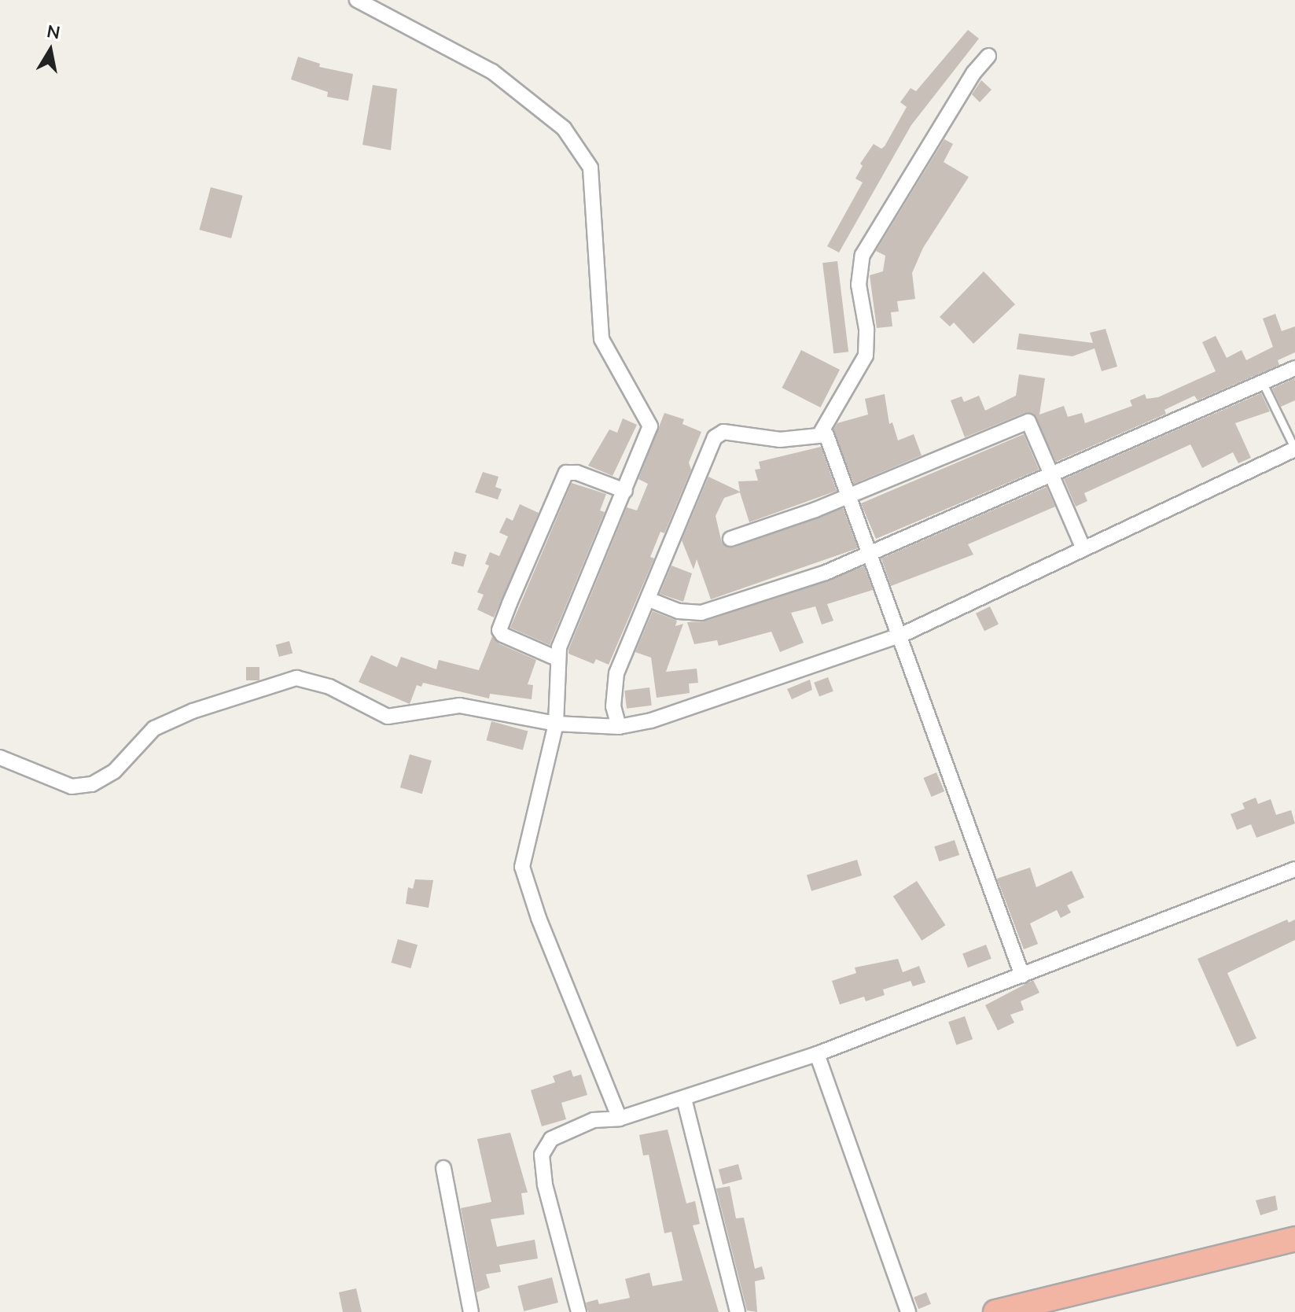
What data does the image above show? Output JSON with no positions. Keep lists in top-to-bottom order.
{
  "north": "top"
}
